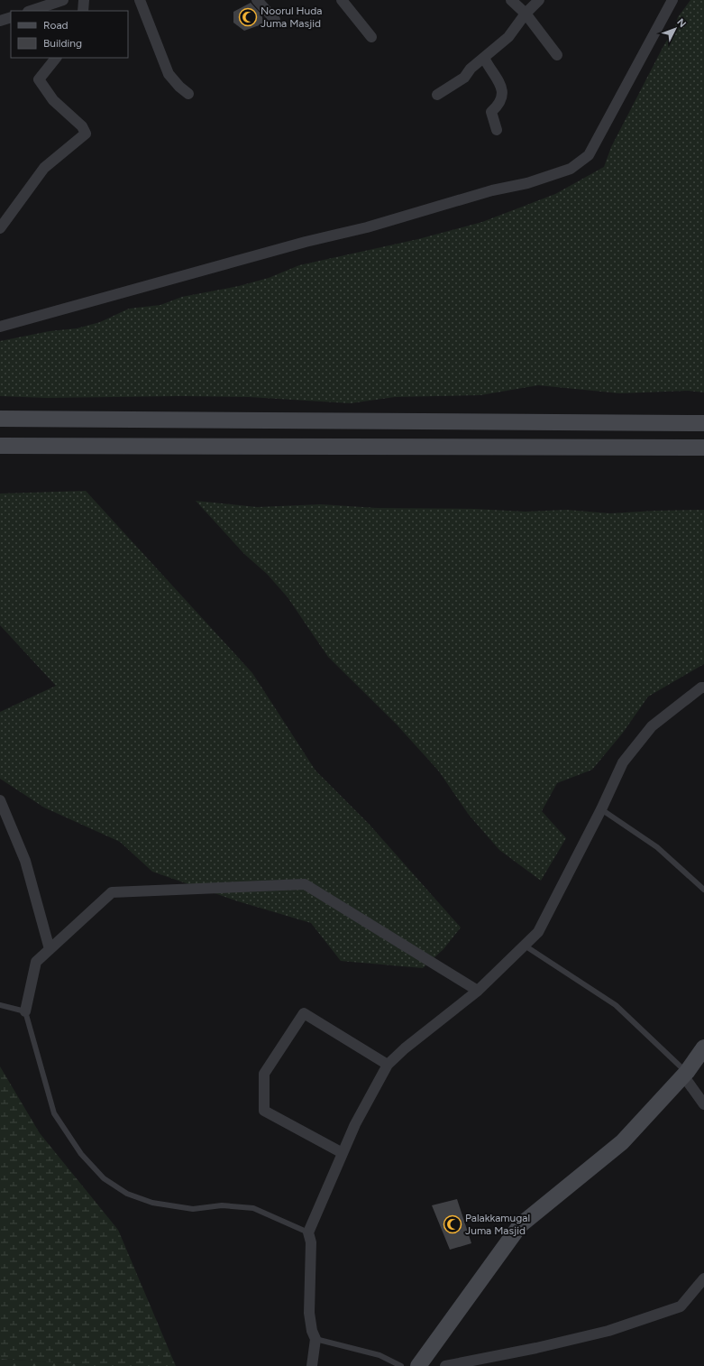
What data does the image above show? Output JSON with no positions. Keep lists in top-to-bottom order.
{
  "places": {
    "mosque": ["Noorul Huda Juma Masjid", "Palakkamugal Juma Masjid"]
  },
  "legend": ["Road", "Building"],
  "north": "top right"
}
